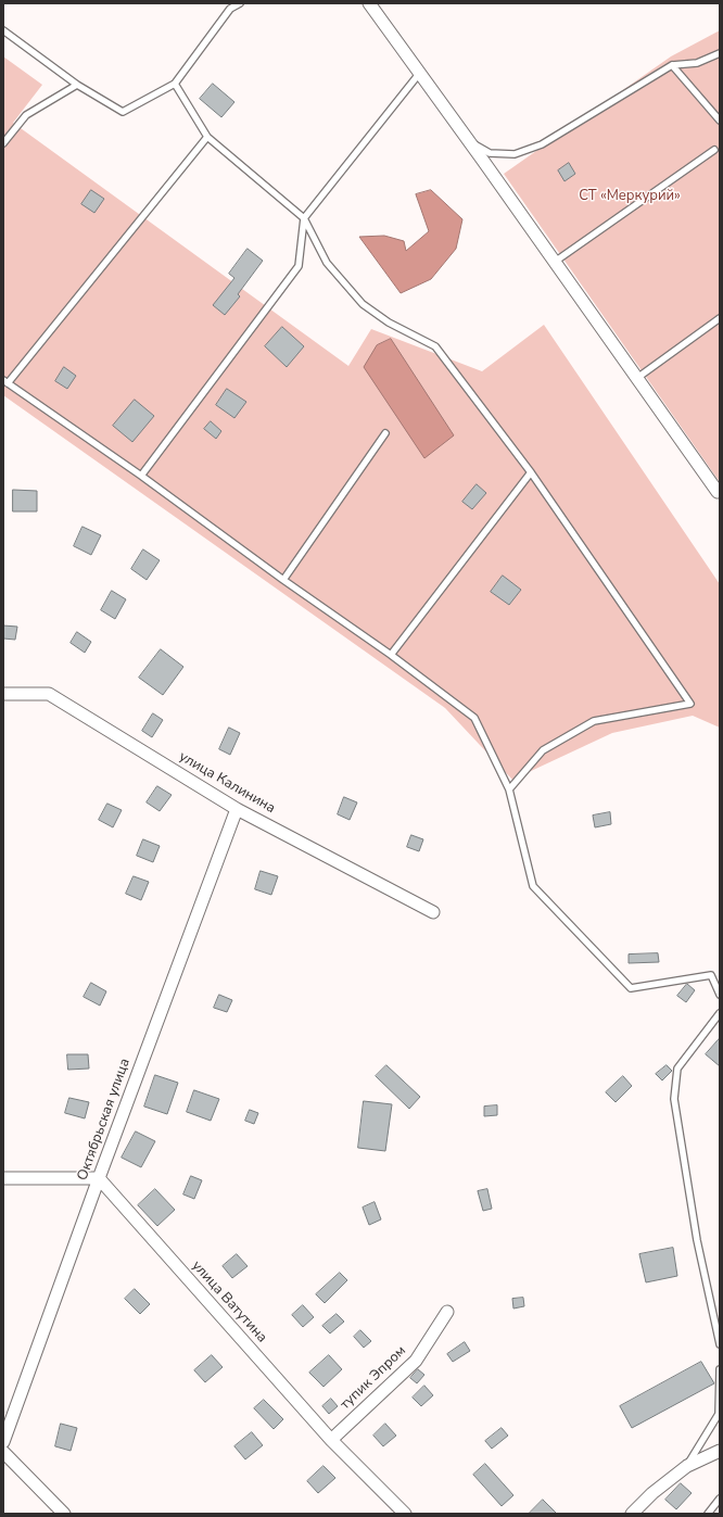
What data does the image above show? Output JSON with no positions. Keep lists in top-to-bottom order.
{
  "streets": {
    "street": [
      "улица Калинина",
      "Октябрьская улица",
      "улица Ватутина",
      "тупик Эпром"
    ]
  },
  "crossings": [
    ["улица Калинина", "Октябрьская улица"],
    ["Октябрьская улица", "улица Ватутина"],
    ["улица Ватутина", "тупик Эпром"]
  ],
  "parks": ["СТ «Меркурий»"]
}
